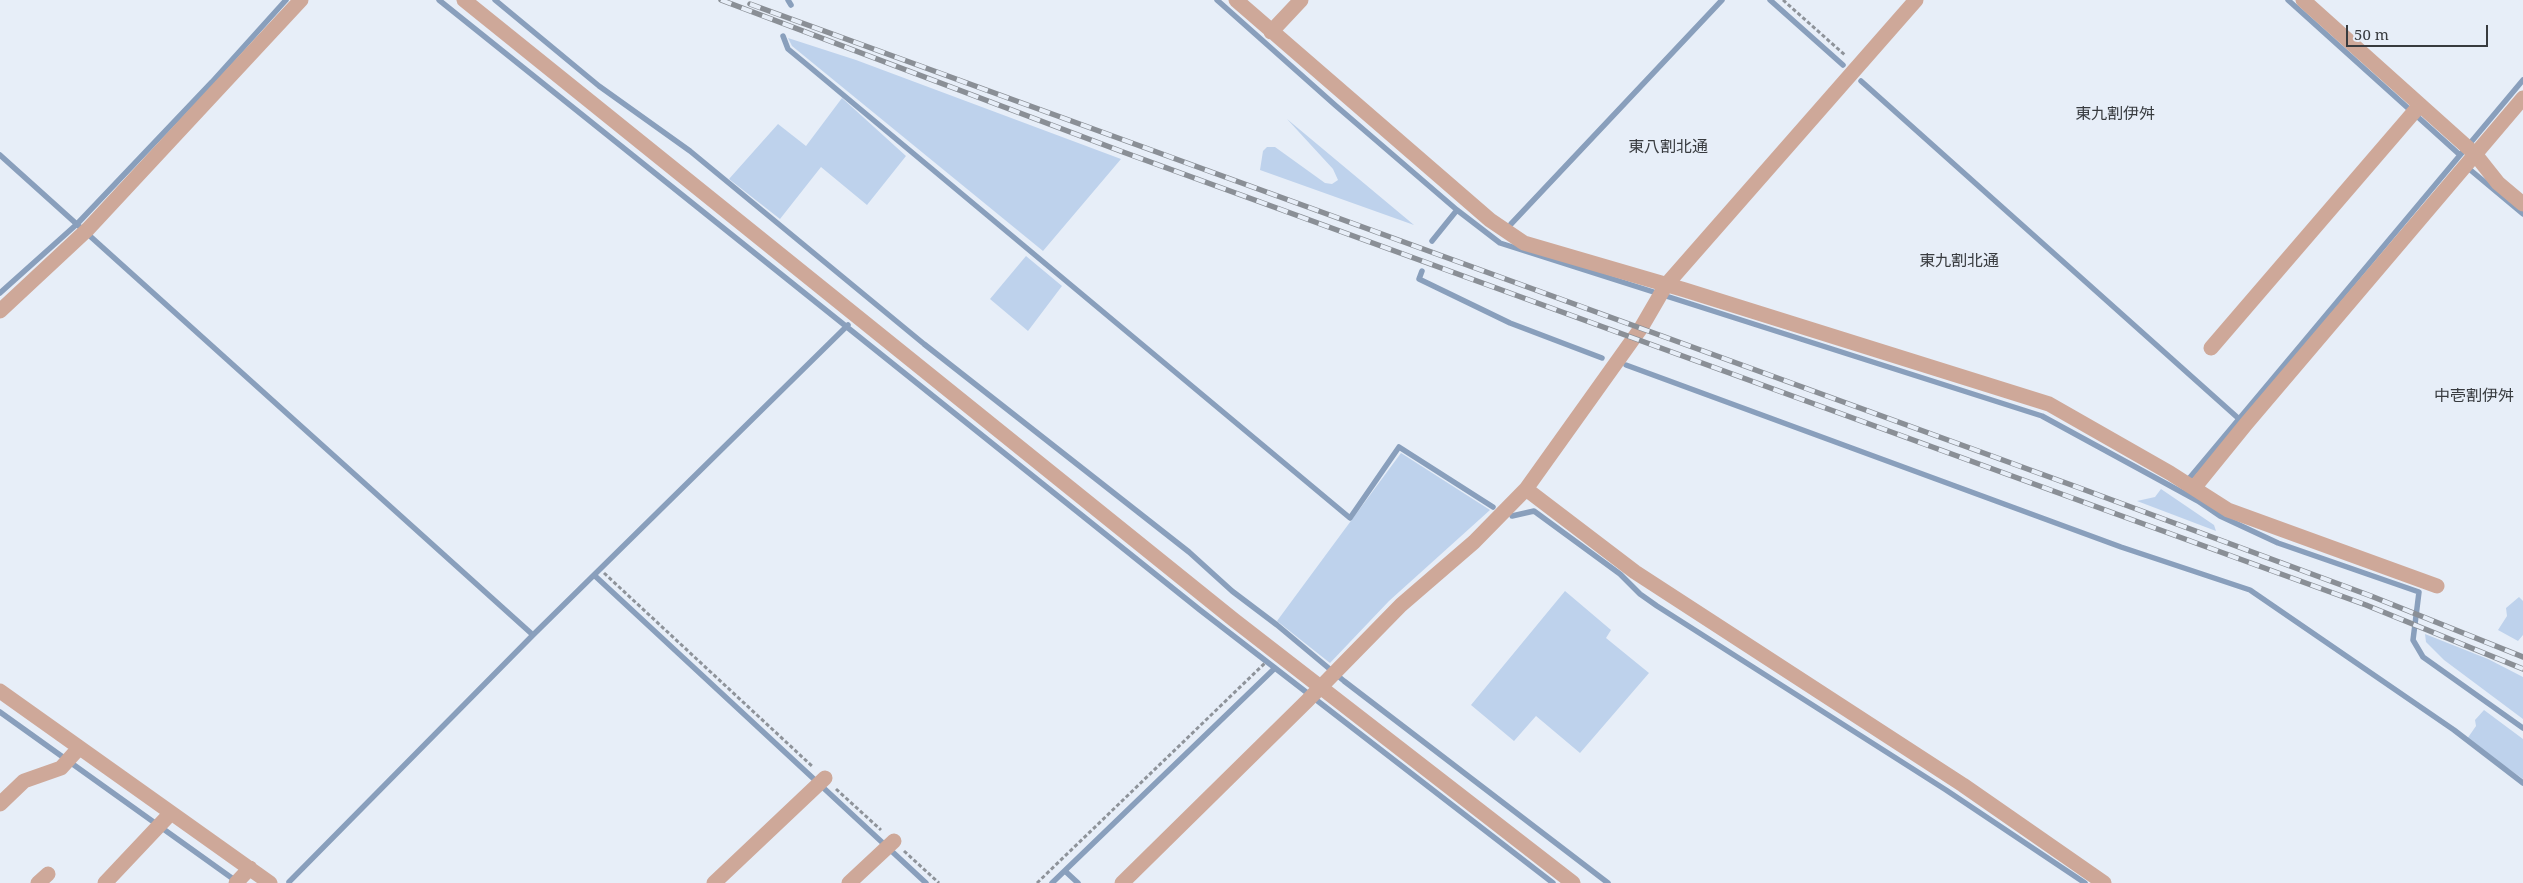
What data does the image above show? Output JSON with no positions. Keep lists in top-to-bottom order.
{
  "districts": [
    "東九割伊舛",
    "東八割北通",
    "東九割北通",
    "中壱割伊舛"
  ],
  "scale_bar": "50 m"
}
